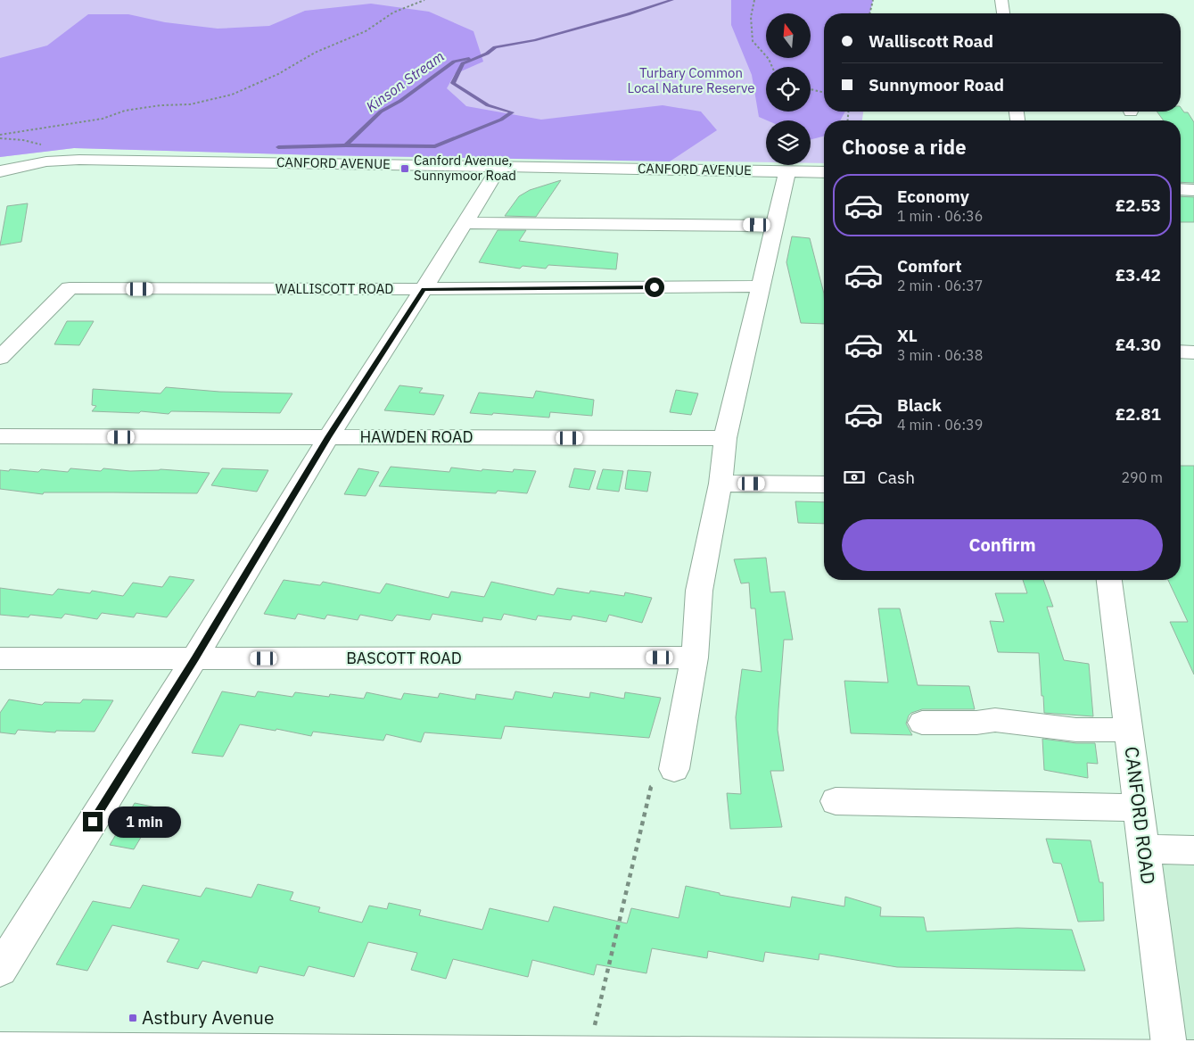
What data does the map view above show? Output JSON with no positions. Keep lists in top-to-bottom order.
{
  "streets": {
    "street": [
      "CANFORD AVENUE",
      "WALLISCOTT ROAD",
      "HAWDEN ROAD",
      "BASCOTT ROAD",
      "CANFORD ROAD"
    ]
  },
  "water": ["Kinson Stream"],
  "parks": ["Turbary Common Local Nature Reserve"],
  "places": {
    "transit": ["Canford Avenue, Sunnymoor Road", "Astbury Avenue"]
  },
  "north": "top",
  "page": {
    "banner": ["Walliscott Road", "Sunnymoor Road"],
    "heading": "Choose a ride",
    "list": [
      {
        "name": "Economy",
        "note": "1 min · 06:36",
        "value": "£2.53"
      },
      {
        "name": "Comfort",
        "note": "2 min · 06:37",
        "value": "£3.42"
      },
      {
        "name": "XL",
        "note": "3 min · 06:38",
        "value": "£4.30"
      },
      {
        "name": "Black",
        "note": "4 min · 06:39",
        "value": "£2.81"
      }
    ],
    "pay": ["Cash", "290 m"],
    "buttons": "Confirm",
    "bubble": "1 min"
  }
}
